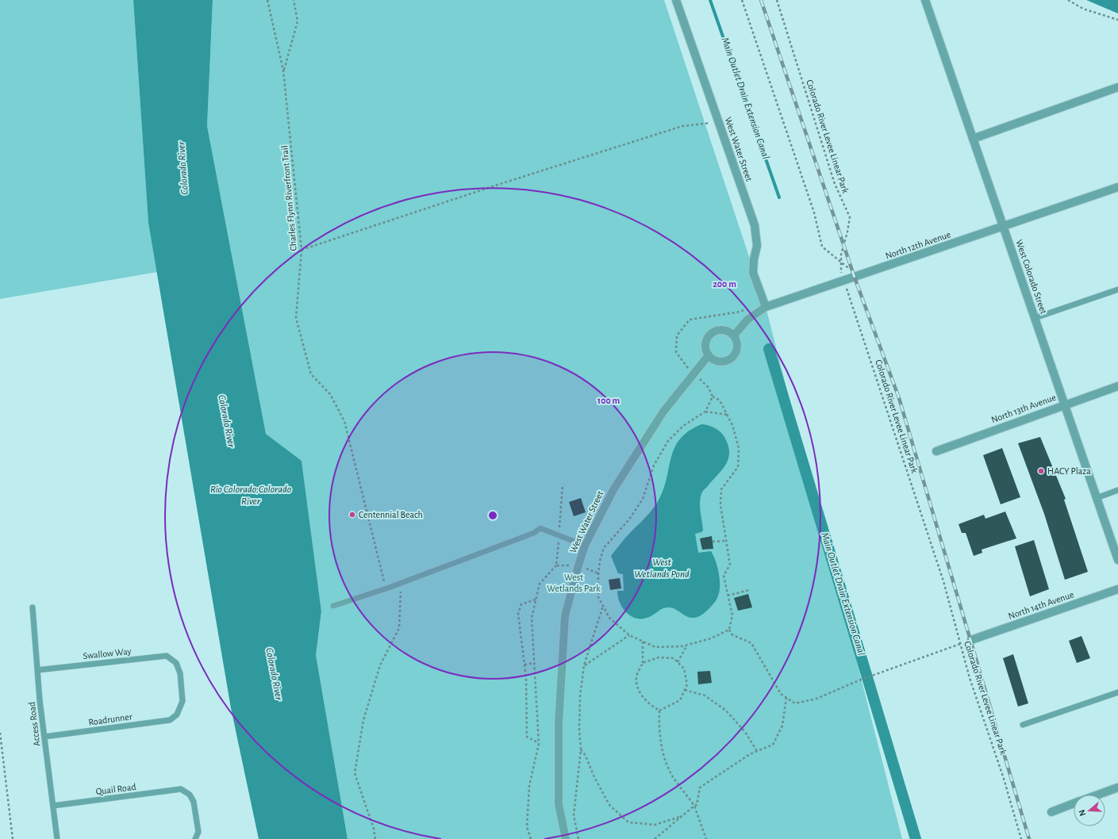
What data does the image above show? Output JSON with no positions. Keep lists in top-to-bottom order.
{
  "streets": {
    "street": [
      "West Water Street",
      "North 12th Avenue",
      "West Colorado Street",
      "North 13th Avenue",
      "North 14th Avenue"
    ],
    "lane": [
      "Swallow Way",
      "Roadrunner",
      "Access Road",
      "Quail Road"
    ],
    "path": ["Colorado River Levee Linear Park", "Charles Flynn Riverfront Trail"]
  },
  "crossings": [
    ["Colorado River Levee Linear Park", "North 12th Avenue"],
    ["West Water Street", "North 12th Avenue"],
    ["North 12th Avenue", "West Colorado Street"],
    ["West Colorado Street", "North 13th Avenue"],
    ["Swallow Way", "Roadrunner"],
    ["Swallow Way", "Access Road"],
    ["Roadrunner", "Access Road"],
    ["Access Road", "Quail Road"]
  ],
  "water": [
    "Main Outlet Drain Extension Canal",
    "Colorado River",
    "Río Colorado;Colorado River",
    "West Wetlands Pond"
  ],
  "parks": ["West Wetlands Park"],
  "places": ["HACY Plaza", "Centennial Beach"],
  "north": "left",
  "rings": ["200 m", "100 m"]
}
